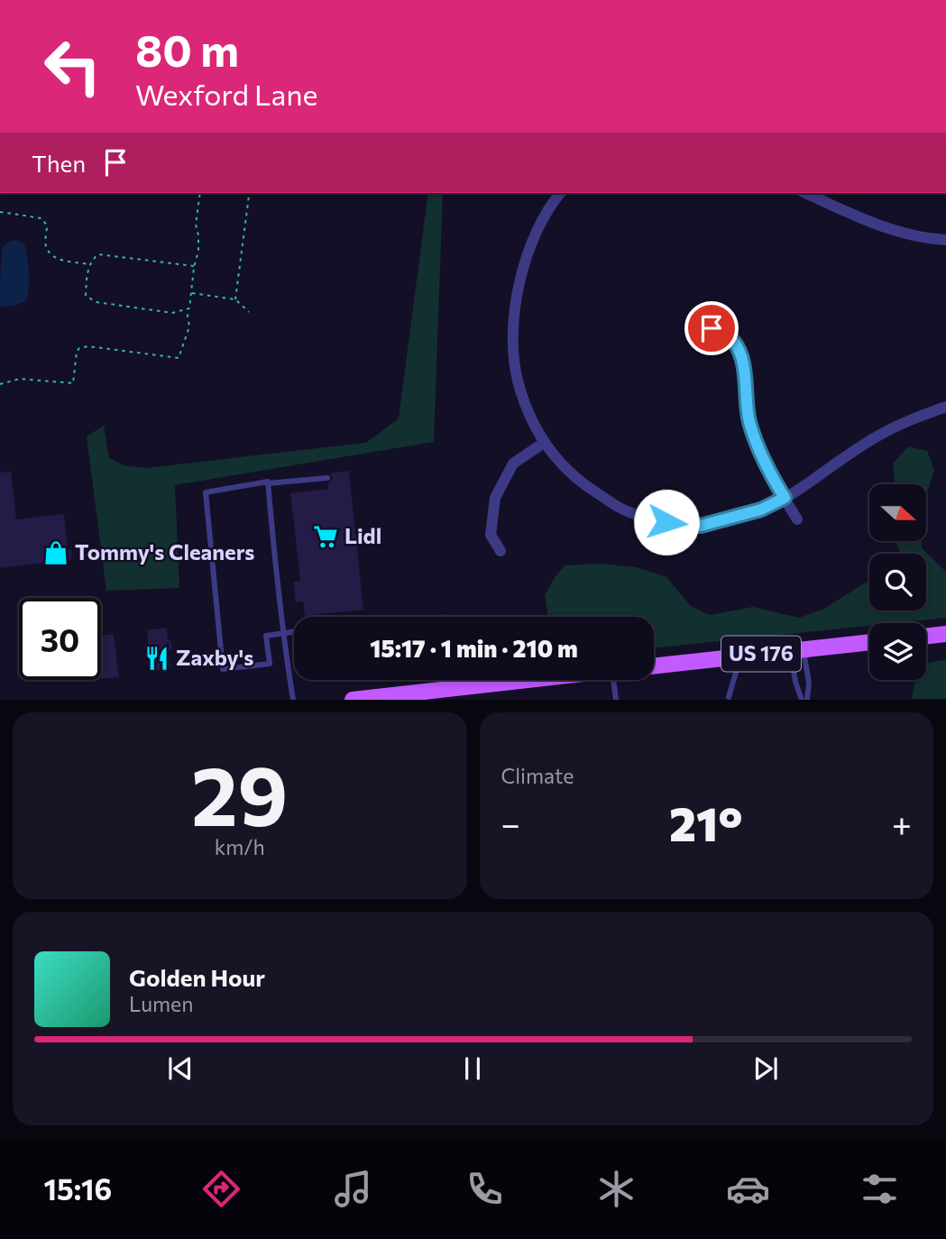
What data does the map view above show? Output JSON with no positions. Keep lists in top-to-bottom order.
{
  "streets": {
    "main road": ["US 176"]
  },
  "places": {
    "supermarket": ["Lidl"],
    "shop": ["Tommy's Cleaners"],
    "restaurant": ["Zaxby's"]
  },
  "north": "right",
  "page": {
    "turn": ["80 m", "Wexford Lane"],
    "then": "Then",
    "limit": "30",
    "trip": "15:17 · 1 min · 210 m",
    "tile": [
      ["29", "km/h"],
      "Climate"
    ],
    "heat": ["−", "21°", "+"],
    "song": ["Golden Hour", "Lumen"],
    "tabs": "15:16"
  }
}
